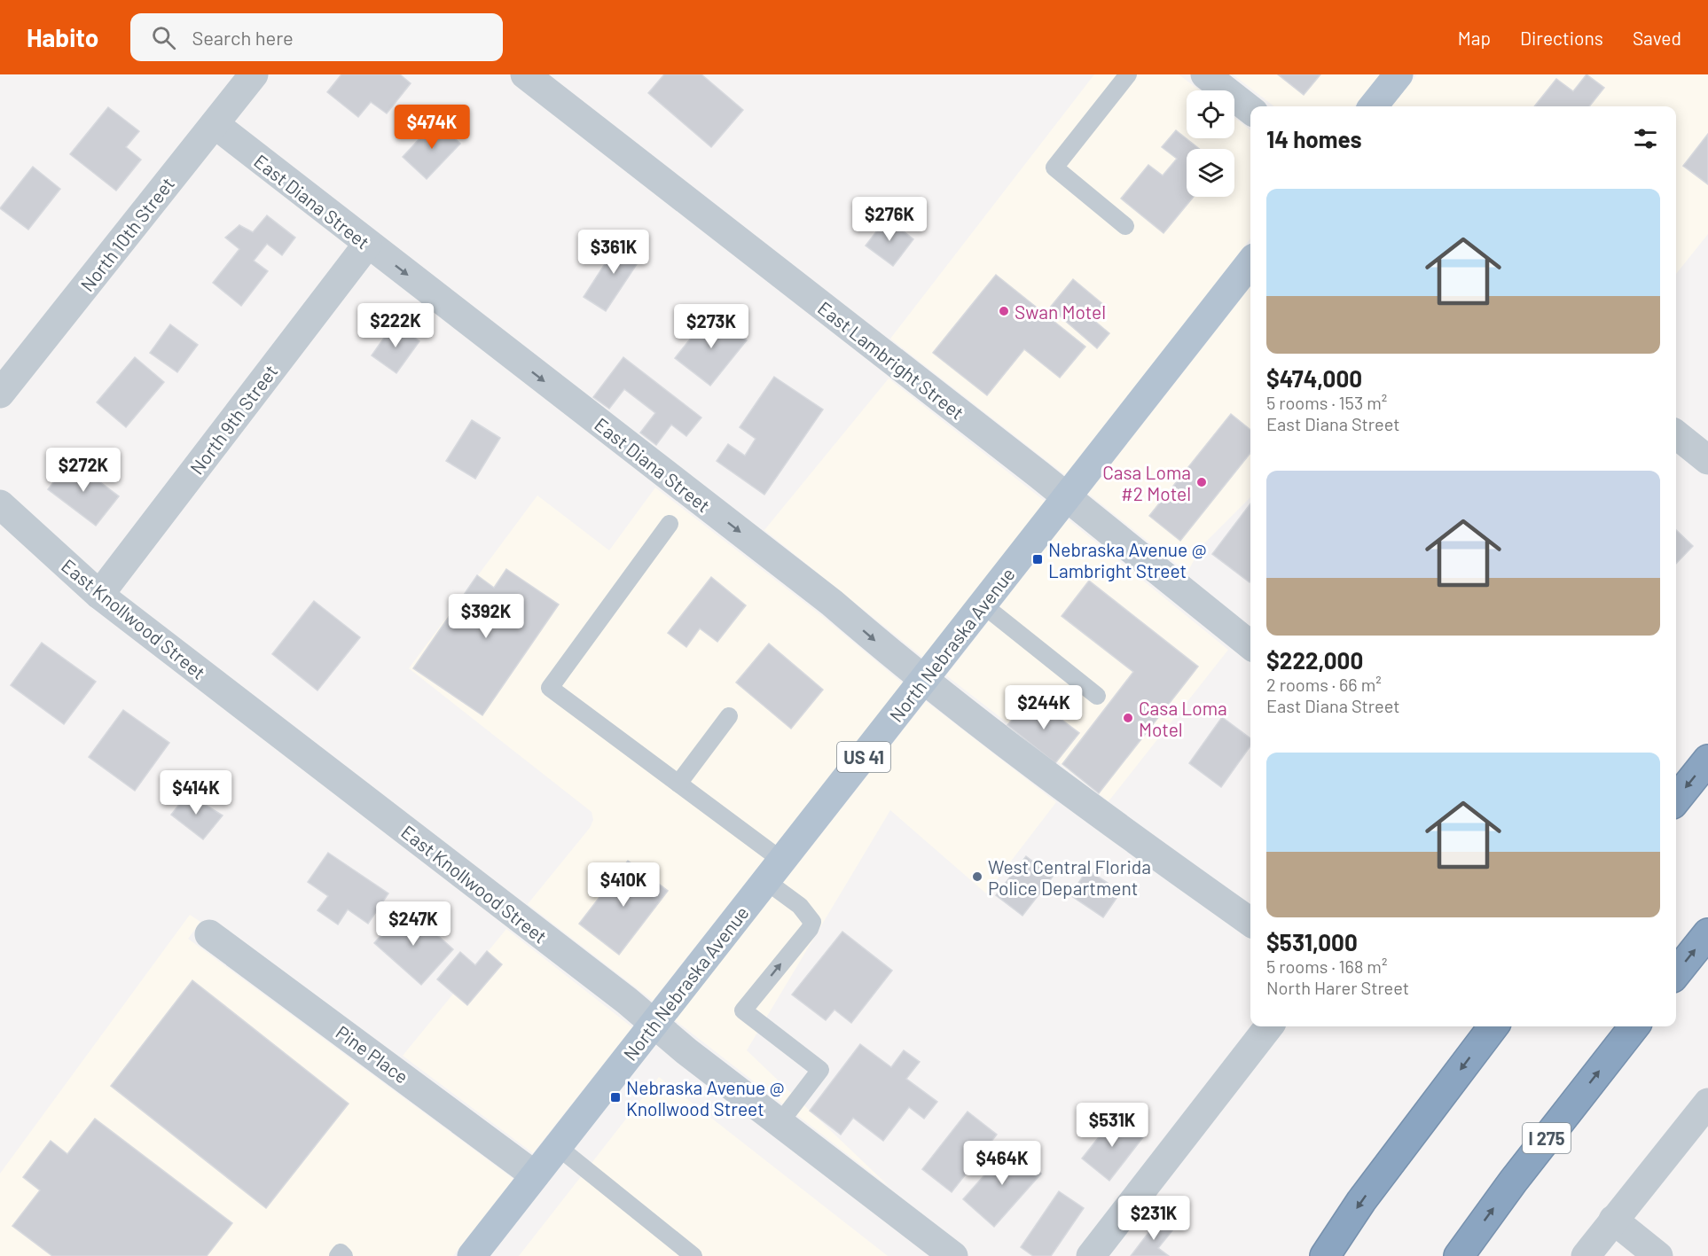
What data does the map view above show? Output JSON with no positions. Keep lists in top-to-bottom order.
{
  "streets": {
    "highway": ["I 275"],
    "main road": ["North Nebraska Avenue", "US 41"],
    "street": [
      "East Diana Street",
      "North 10th Street",
      "East Lambright Street",
      "North 9th Street",
      "East Knollwood Street",
      "Pine Place"
    ]
  },
  "crossings": [
    ["East Diana Street", "North 10th Street"],
    ["East Diana Street", "North 9th Street"],
    ["East Diana Street", "North Nebraska Avenue"],
    ["East Lambright Street", "North Nebraska Avenue"],
    ["North 9th Street", "East Knollwood Street"],
    ["East Knollwood Street", "North Nebraska Avenue"],
    ["North Nebraska Avenue", "Pine Place"]
  ],
  "one_way": ["East Diana Street"],
  "places": {
    "other": [
      "Swan Motel",
      "Casa Loma #2 Motel",
      "Casa Loma Motel",
      "West Central Florida Police Department"
    ],
    "transit": ["Nebraska Avenue @ Lambright Street", "Nebraska Avenue @ Knollwood Street"]
  },
  "page": {
    "header": "Habito",
    "search": "Search here",
    "nav": ["Map", "Directions", "Saved"],
    "price": [
      "$474K",
      "$276K",
      "$361K",
      "$222K",
      "$273K",
      "$272K",
      "$392K",
      "$244K",
      "$414K",
      "$410K",
      "$247K",
      "$531K",
      "$464K",
      "$231K"
    ],
    "heading": "14 homes",
    "list": [
      {
        "name": "$474,000",
        "note": "5 rooms · 153 m² · East Diana Street"
      },
      {
        "name": "$222,000",
        "note": "2 rooms · 66 m² · East Diana Street"
      },
      {
        "name": "$531,000",
        "note": "5 rooms · 168 m² · North Harer Street"
      }
    ]
  }
}
